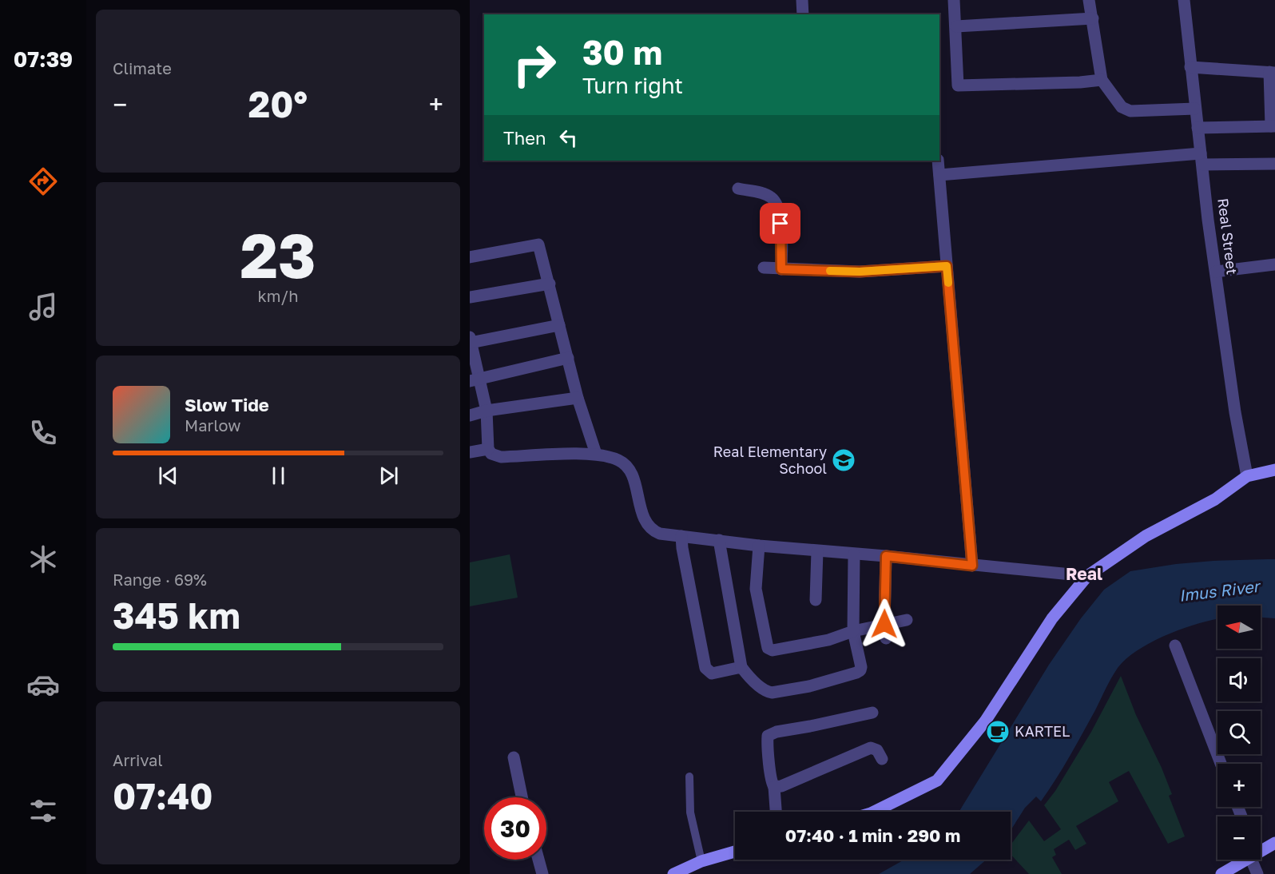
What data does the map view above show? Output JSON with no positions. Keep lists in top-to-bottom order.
{
  "streets": {
    "street": ["Real Street"]
  },
  "districts": ["Real"],
  "water": ["Imus River"],
  "places": {
    "school or university": ["Real Elementary School"],
    "cafe": ["KARTEL"]
  },
  "north": "left",
  "page": {
    "tabs": "07:39",
    "tile": [
      "Climate",
      ["23", "km/h"],
      ["Range · 69%", "345 km"],
      ["Arrival", "07:40"]
    ],
    "turn": ["30 m", "Turn right"],
    "heat": ["−", "20°", "+"],
    "then": "Then",
    "song": ["Slow Tide", "Marlow"],
    "map_buttons": ["+", "−"],
    "limit": "30",
    "trip": "07:40 · 1 min · 290 m"
  }
}
